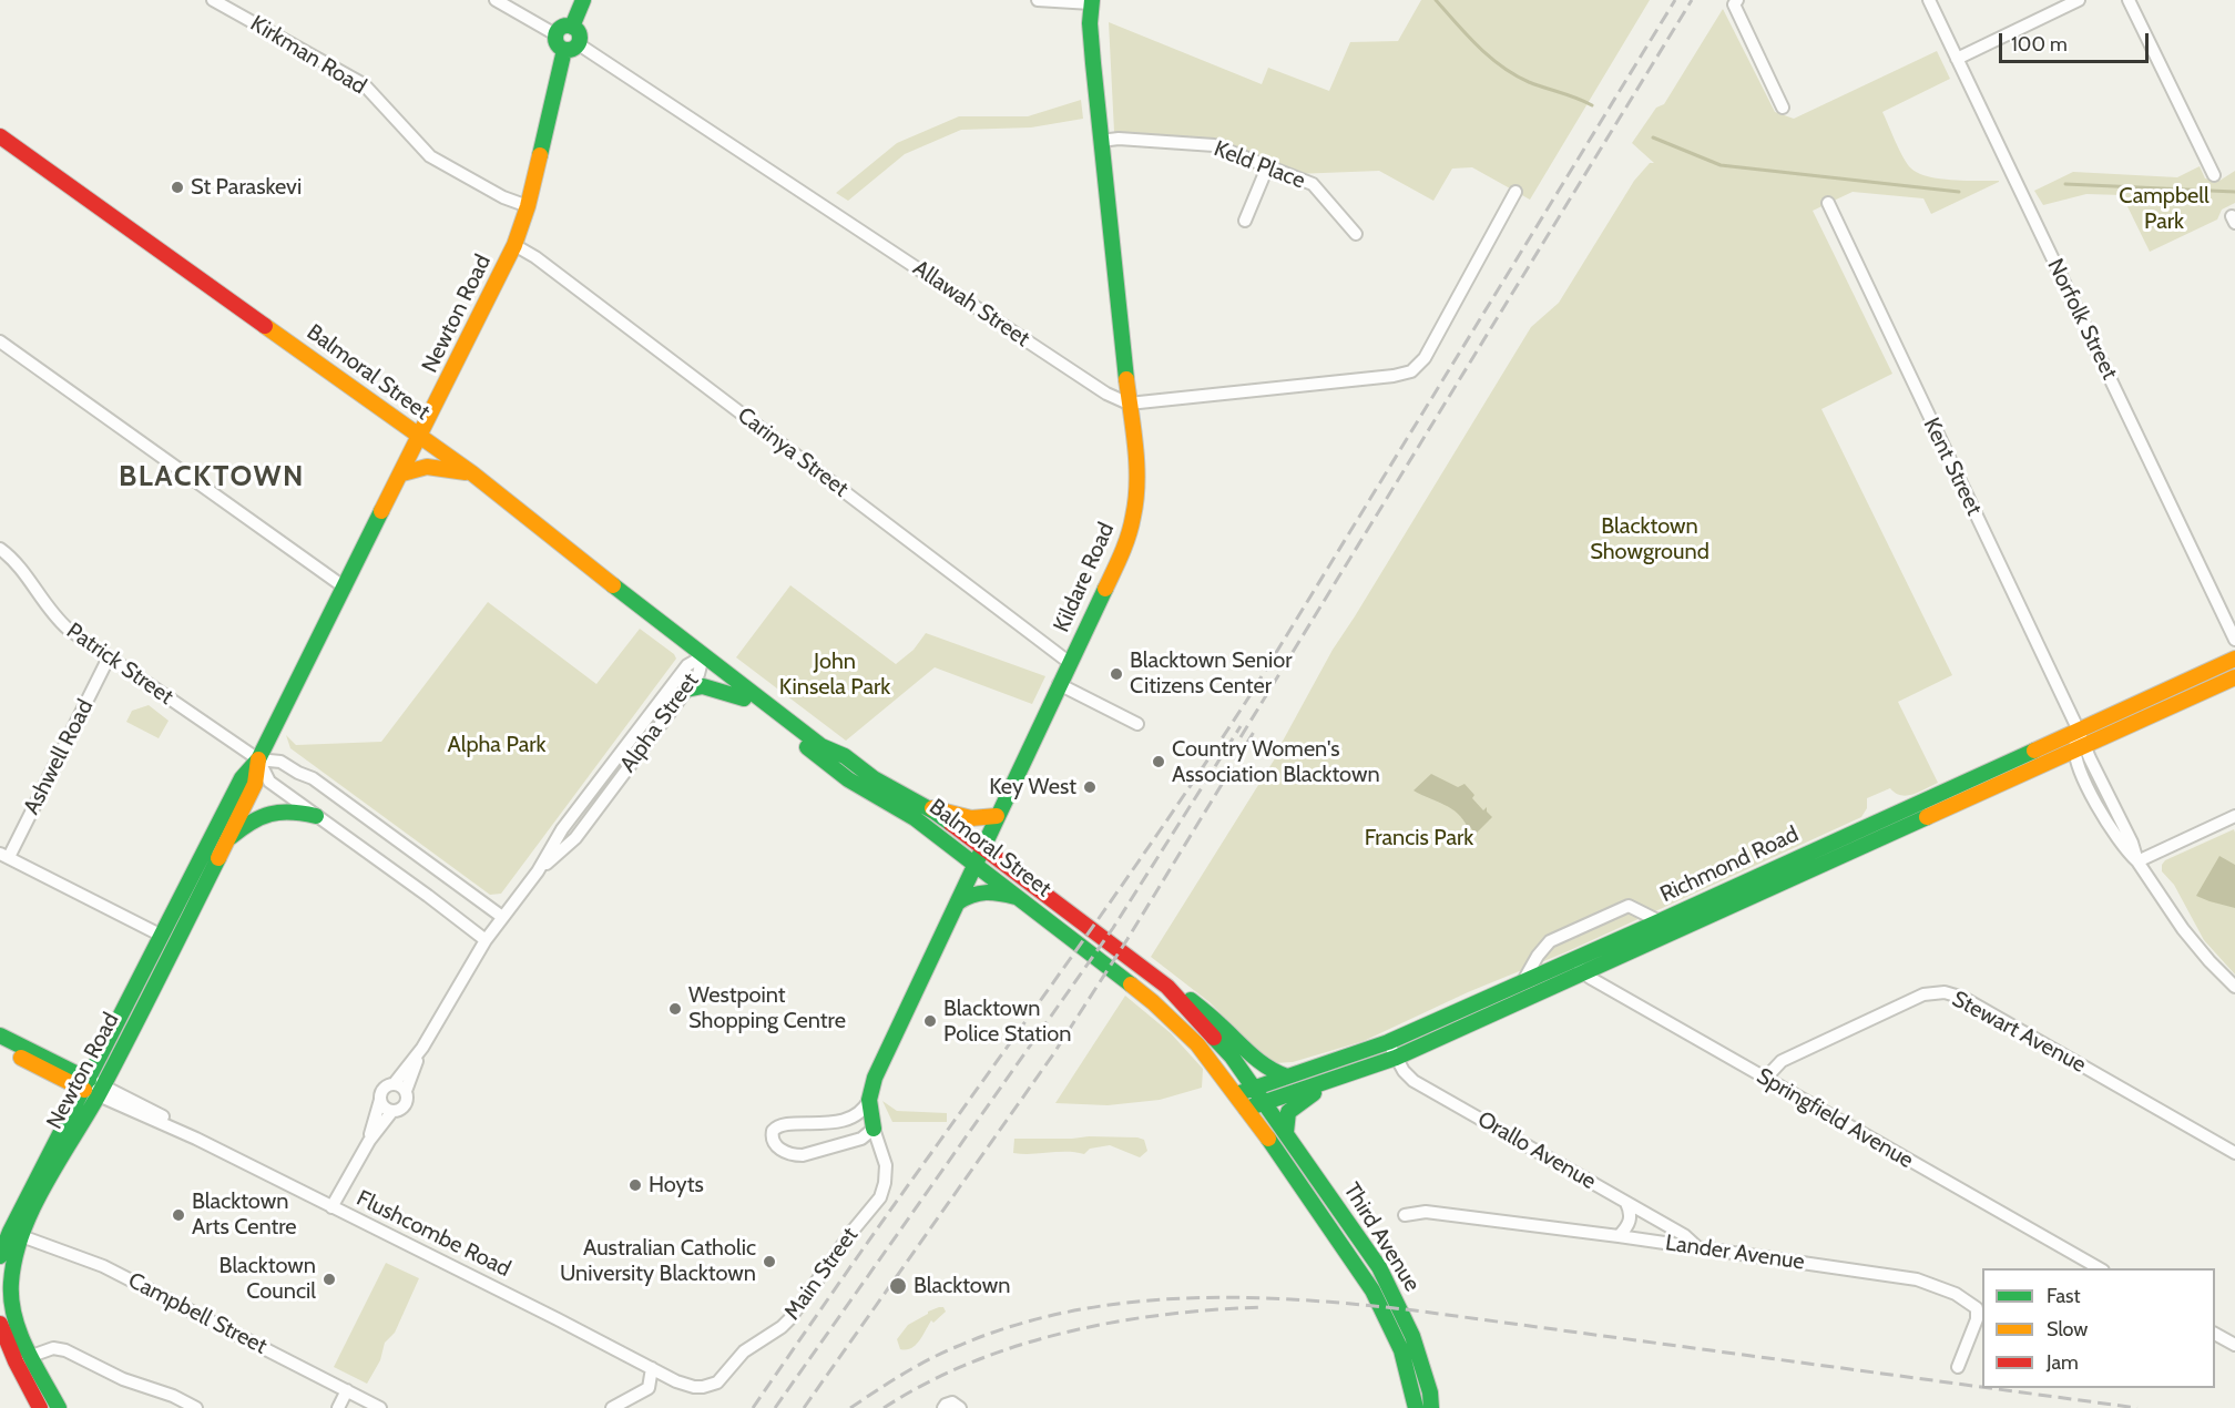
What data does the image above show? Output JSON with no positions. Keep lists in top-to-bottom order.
{
  "streets": {
    "main road": [
      "Newton Road",
      "Balmoral Street",
      "Kildare Road",
      "Richmond Road",
      "Flushcombe Road",
      "Third Avenue"
    ],
    "street": [
      "Kirkman Road",
      "Keld Place",
      "Allawah Street",
      "Norfolk Street",
      "Carinya Street",
      "Kent Street",
      "Patrick Street",
      "Alpha Street",
      "Ashwell Road",
      "Stewart Avenue",
      "Springfield Avenue",
      "Orallo Avenue",
      "Lander Avenue",
      "Main Street",
      "Campbell Street"
    ]
  },
  "crossings": [
    ["Kirkman Road", "Newton Road"],
    ["Keld Place", "Kildare Road"],
    ["Allawah Street", "Newton Road"],
    ["Allawah Street", "Kildare Road"],
    ["Newton Road", "Balmoral Street"],
    ["Newton Road", "Carinya Street"],
    ["Newton Road", "Patrick Street"],
    ["Newton Road", "Flushcombe Road"],
    ["Newton Road", "Campbell Street"],
    ["Balmoral Street", "Kildare Road"],
    ["Balmoral Street", "Alpha Street"],
    ["Balmoral Street", "Richmond Road"],
    ["Balmoral Street", "Third Avenue"],
    ["Carinya Street", "Kildare Road"],
    ["Kent Street", "Richmond Road"],
    ["Kildare Road", "Main Street"],
    ["Patrick Street", "Alpha Street"],
    ["Patrick Street", "Ashwell Road"],
    ["Richmond Road", "Springfield Avenue"],
    ["Richmond Road", "Orallo Avenue"],
    ["Richmond Road", "Third Avenue"],
    ["Stewart Avenue", "Springfield Avenue"],
    ["Orallo Avenue", "Lander Avenue"],
    ["Flushcombe Road", "Main Street"]
  ],
  "districts": ["BLACKTOWN"],
  "parks": [
    "Campbell Park",
    "Blacktown Showground",
    "John Kinsela Park",
    "Alpha Park",
    "Francis Park"
  ],
  "places": [
    "St Paraskevi",
    "Blacktown Senior Citizens Center",
    "Country Women's Association Blacktown",
    "Key West",
    "Westpoint Shopping Centre",
    "Blacktown Police Station",
    "Hoyts",
    "Blacktown Arts Centre",
    "Australian Catholic University Blacktown",
    "Blacktown Council",
    "Blacktown"
  ],
  "legend": ["Fast", "Slow", "Jam"],
  "scale_bar": "100 m"
}
